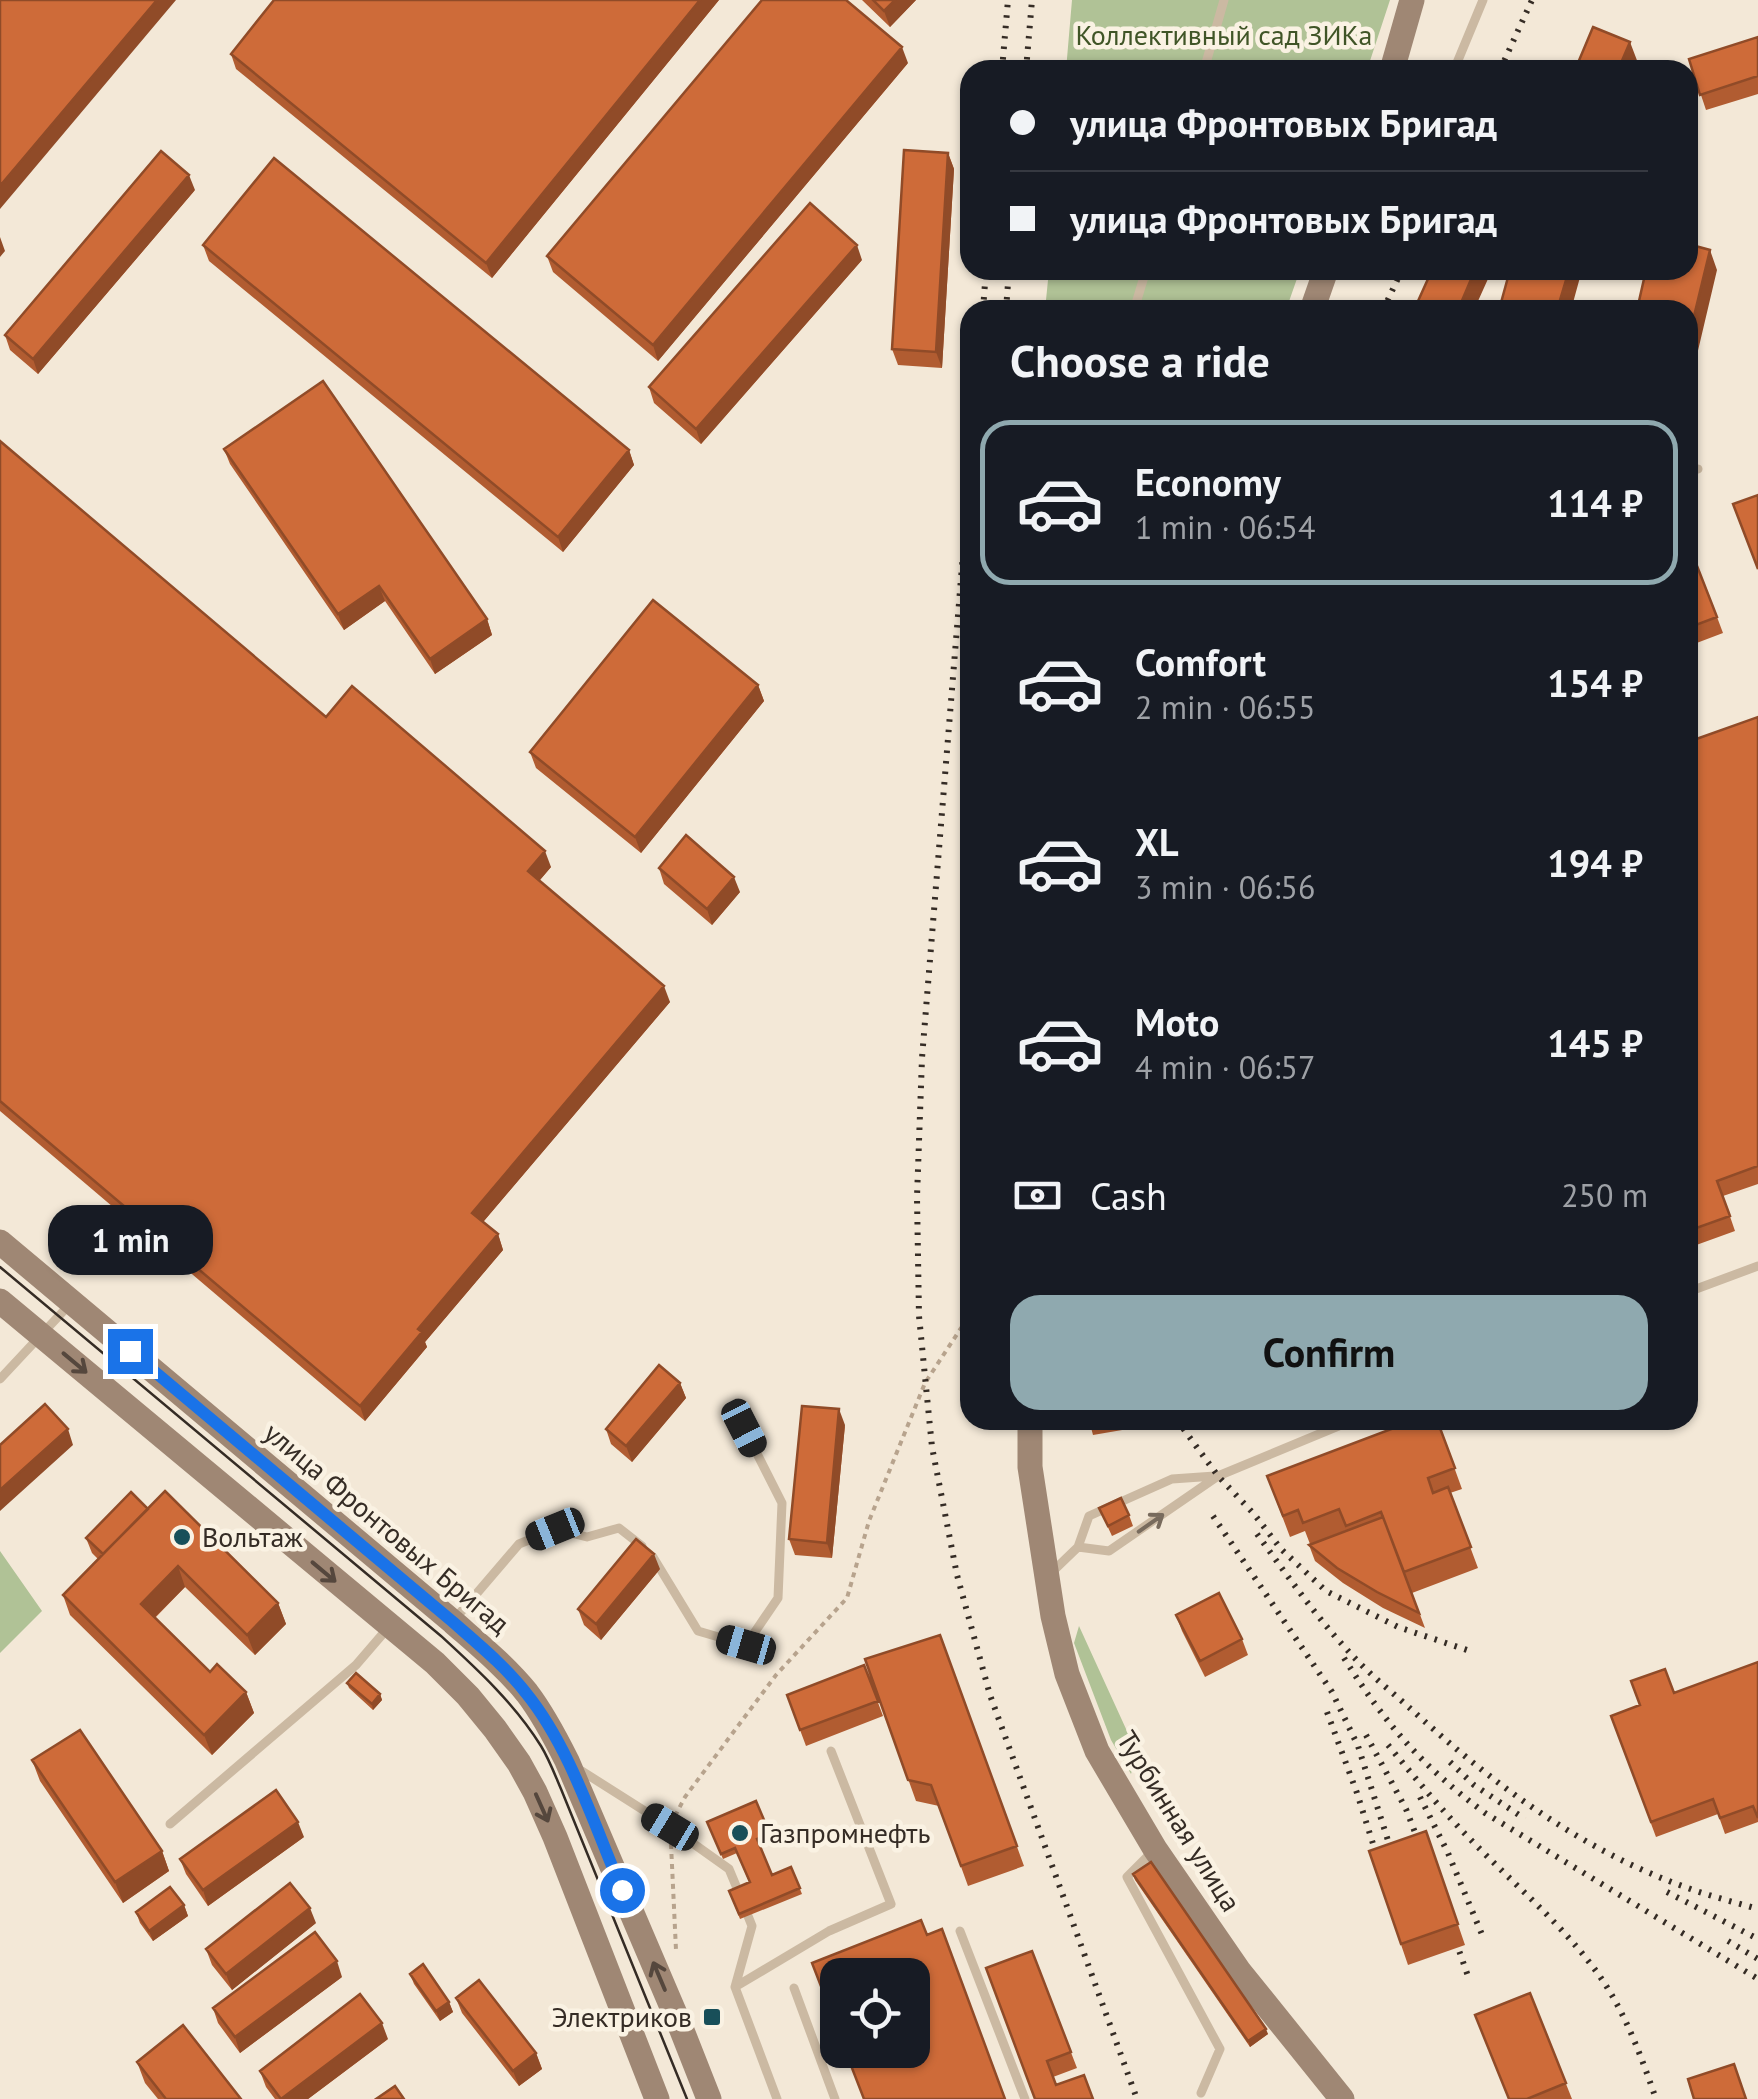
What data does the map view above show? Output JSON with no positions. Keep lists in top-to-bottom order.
{
  "streets": {
    "main road": ["улица Фронтовых Бригад", "Турбинная улица"]
  },
  "parks": ["Коллективный сад ЗИКа"],
  "places": {
    "other": ["Вольтаж", "Газпромнефть"],
    "transit": ["Электриков"]
  },
  "page": {
    "banner": ["улица Фронтовых Бригад", "улица Фронтовых Бригад"],
    "heading": "Choose a ride",
    "list": [
      {
        "name": "Economy",
        "note": "1 min · 06:54",
        "value": "114 ₽"
      },
      {
        "name": "Comfort",
        "note": "2 min · 06:55",
        "value": "154 ₽"
      },
      {
        "name": "XL",
        "note": "3 min · 06:56",
        "value": "194 ₽"
      },
      {
        "name": "Moto",
        "note": "4 min · 06:57",
        "value": "145 ₽"
      }
    ],
    "pay": ["Cash", "250 m"],
    "bubble": "1 min",
    "buttons": "Confirm"
  }
}
